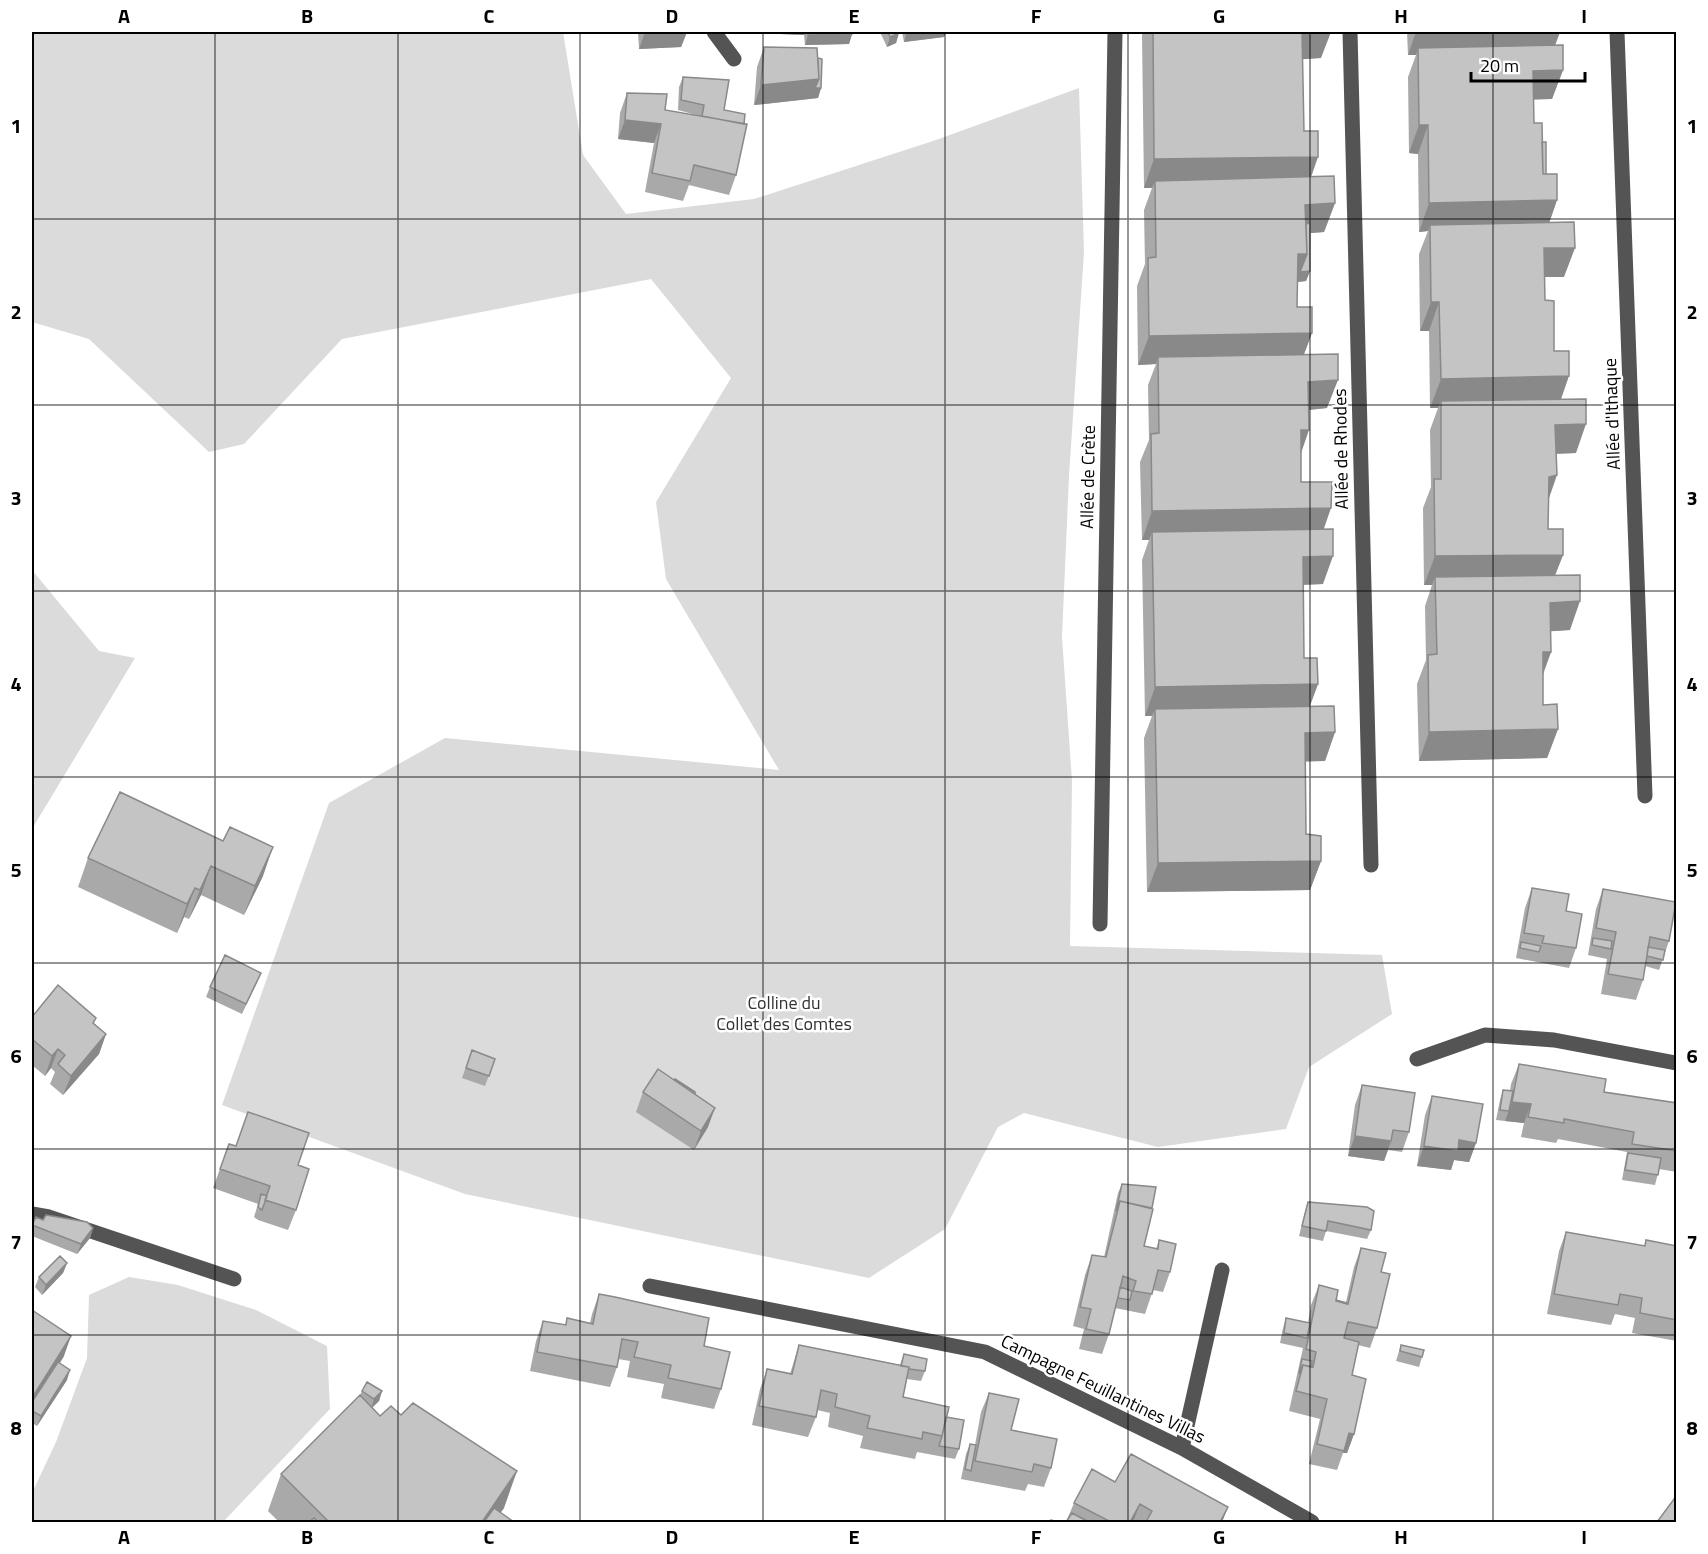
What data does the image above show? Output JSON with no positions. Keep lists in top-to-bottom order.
{
  "streets": {
    "street": [
      "Allée d'Ithaque",
      "Allée de Rhodes",
      "Allée de Crète",
      "Campagne Feuillantines Villas"
    ]
  },
  "parks": ["Colline du Collet des Comtes"],
  "scale_bar": "20 m",
  "grid": {
    "columns": [
      "A",
      "B",
      "C",
      "D",
      "E",
      "F",
      "G",
      "H",
      "I"
    ],
    "rows": [
      "1",
      "2",
      "3",
      "4",
      "5",
      "6",
      "7",
      "8"
    ]
  }
}
